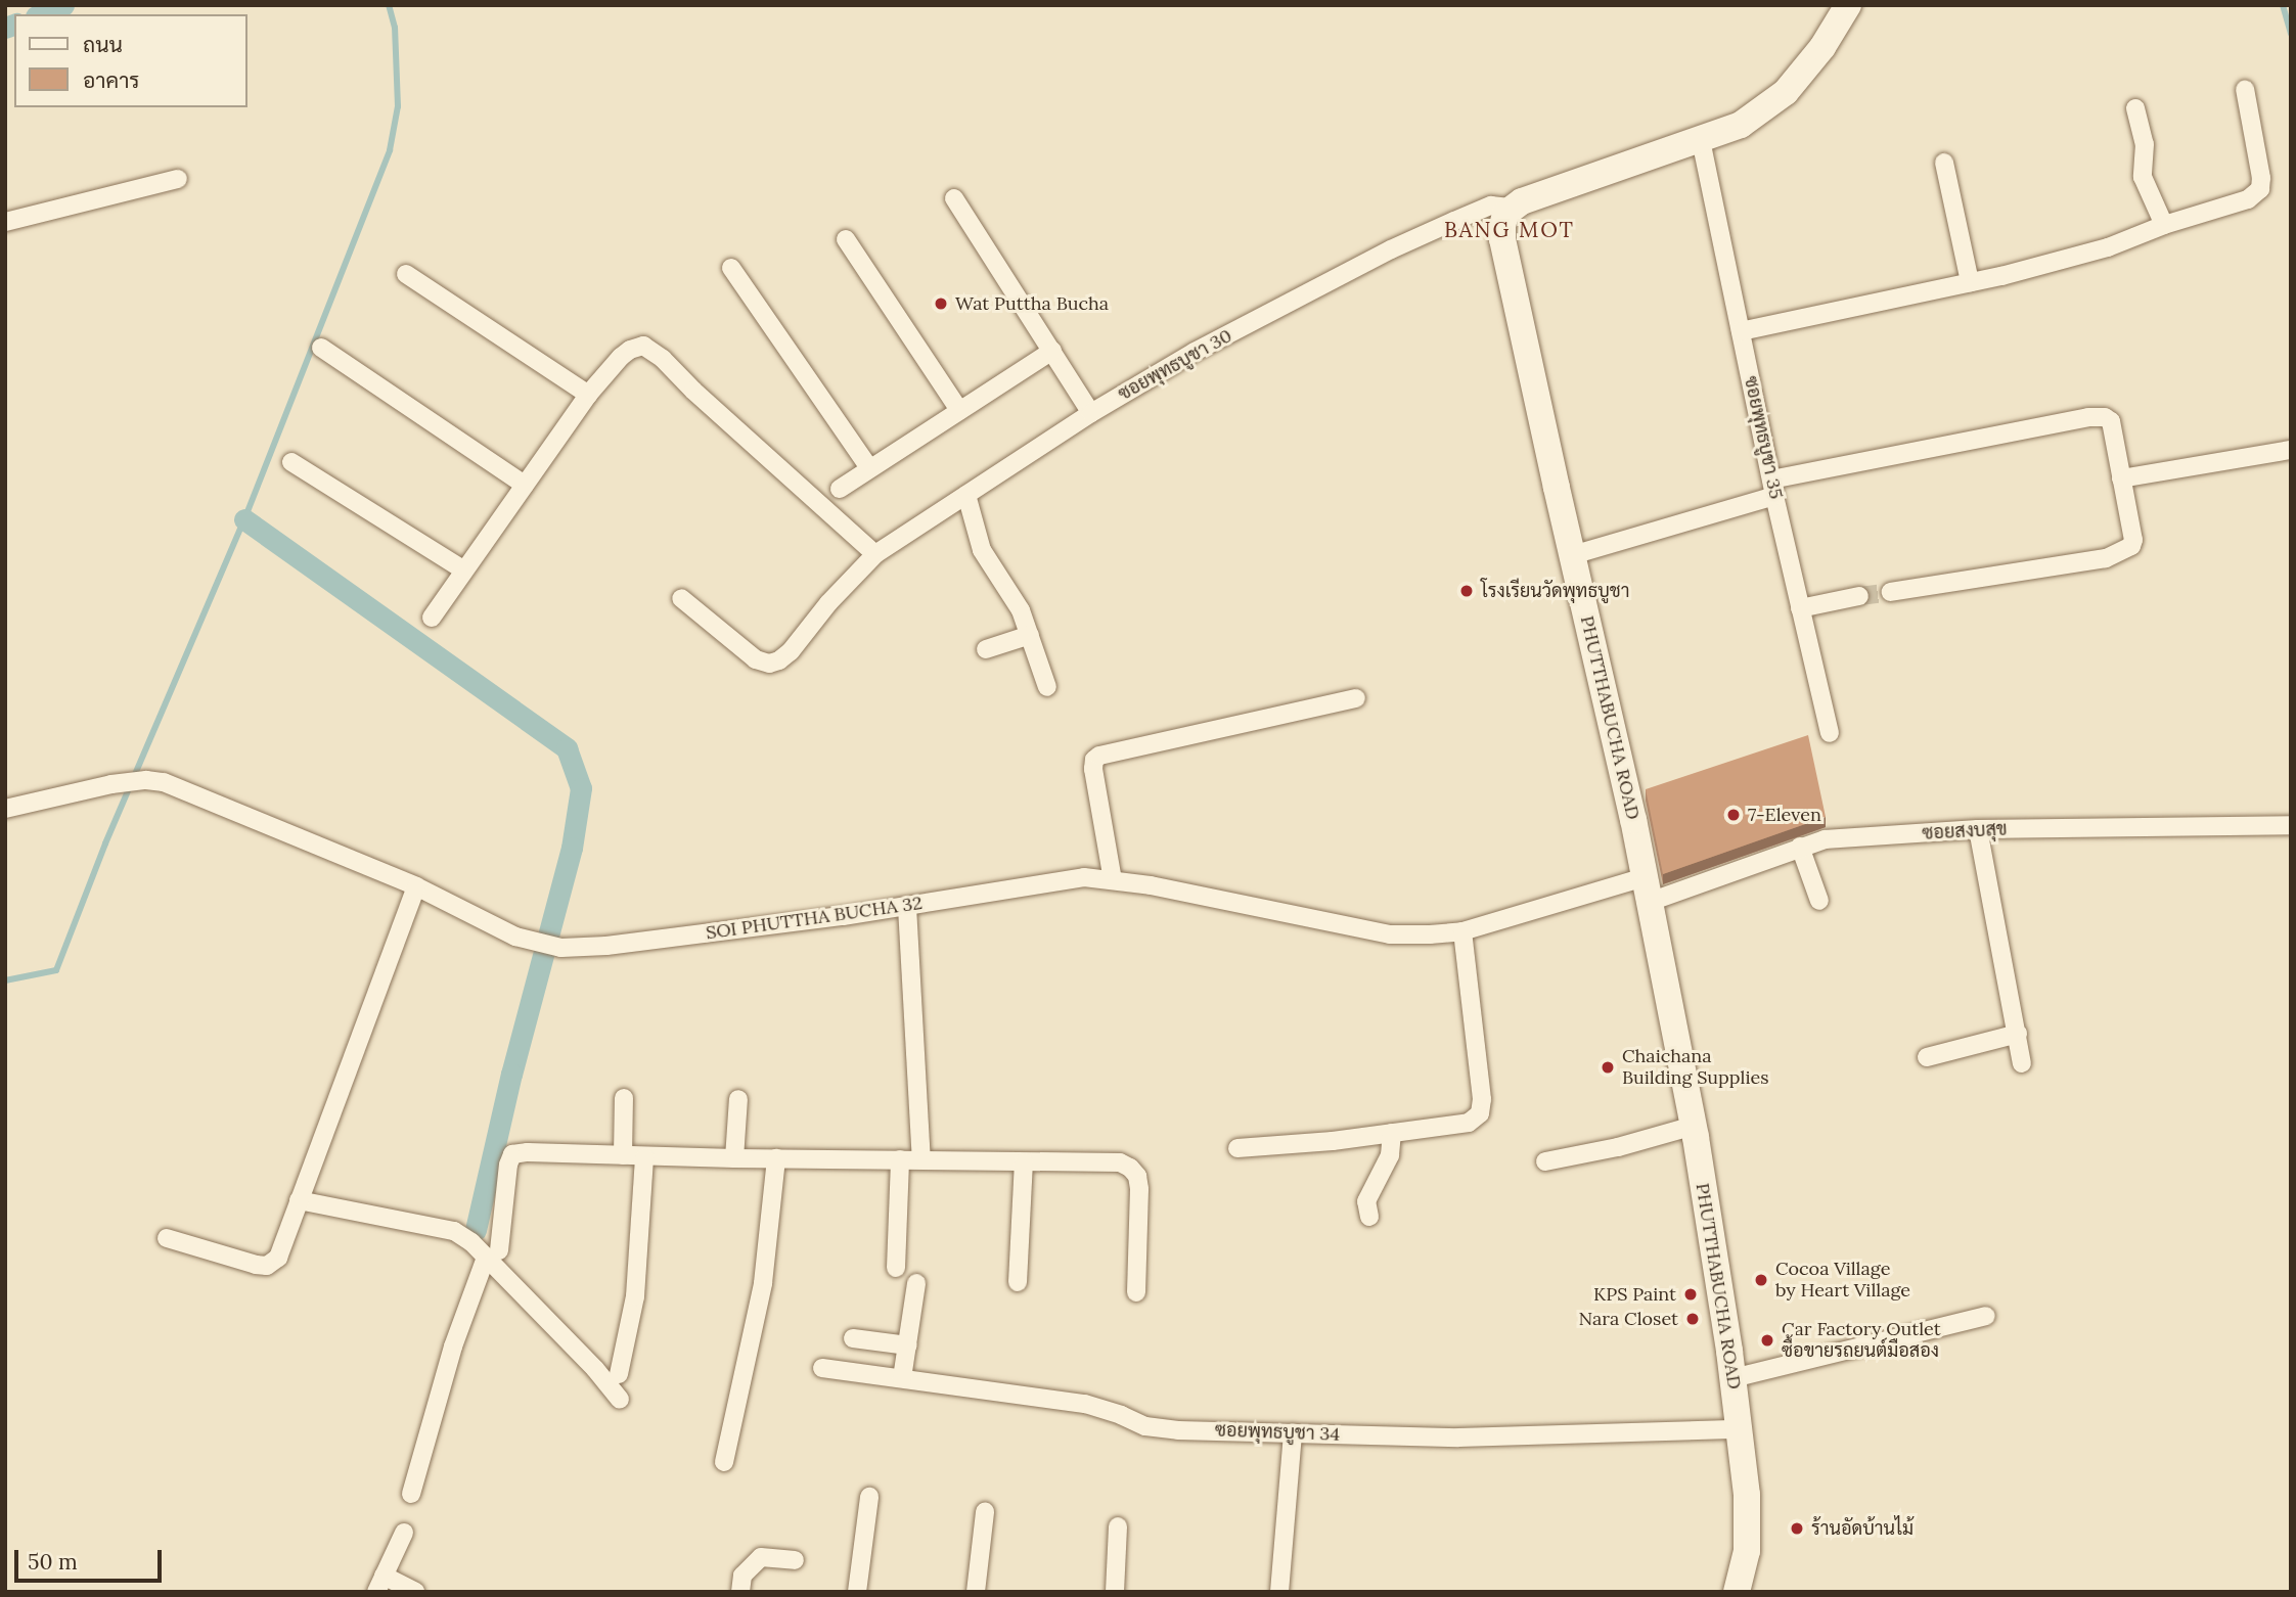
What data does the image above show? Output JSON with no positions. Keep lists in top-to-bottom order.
{
  "streets": {
    "main road": ["PHUTTHABUCHA ROAD"],
    "street": [
      "ซอยพุทธบูชา 30",
      "ซอยพุทธบูชา 35",
      "ซอยสงบสุข",
      "SOI PHUTTHA BUCHA 32",
      "ซอยพุทธบูชา 34"
    ]
  },
  "crossings": [
    ["ซอยพุทธบูชา 30", "PHUTTHABUCHA ROAD"],
    ["PHUTTHABUCHA ROAD", "ซอยสงบสุข"],
    ["PHUTTHABUCHA ROAD", "SOI PHUTTHA BUCHA 32"],
    ["PHUTTHABUCHA ROAD", "ซอยพุทธบูชา 34"],
    ["ซอยสงบสุข", "SOI PHUTTHA BUCHA 32"]
  ],
  "districts": ["BANG MOT"],
  "places": [
    "Wat Puttha Bucha",
    "โรงเรียนวัดพุทธบูชา",
    "7-Eleven",
    "Chaichana Building Supplies",
    "Cocoa Village by Heart Village",
    "KPS Paint",
    "Nara Closet",
    "Car Factory Outlet ซื้อขายรถยนต์มือสอง",
    "ร้านอัดบ้านไม้"
  ],
  "legend": ["ถนน", "อาคาร"],
  "scale_bar": "50 m"
}
